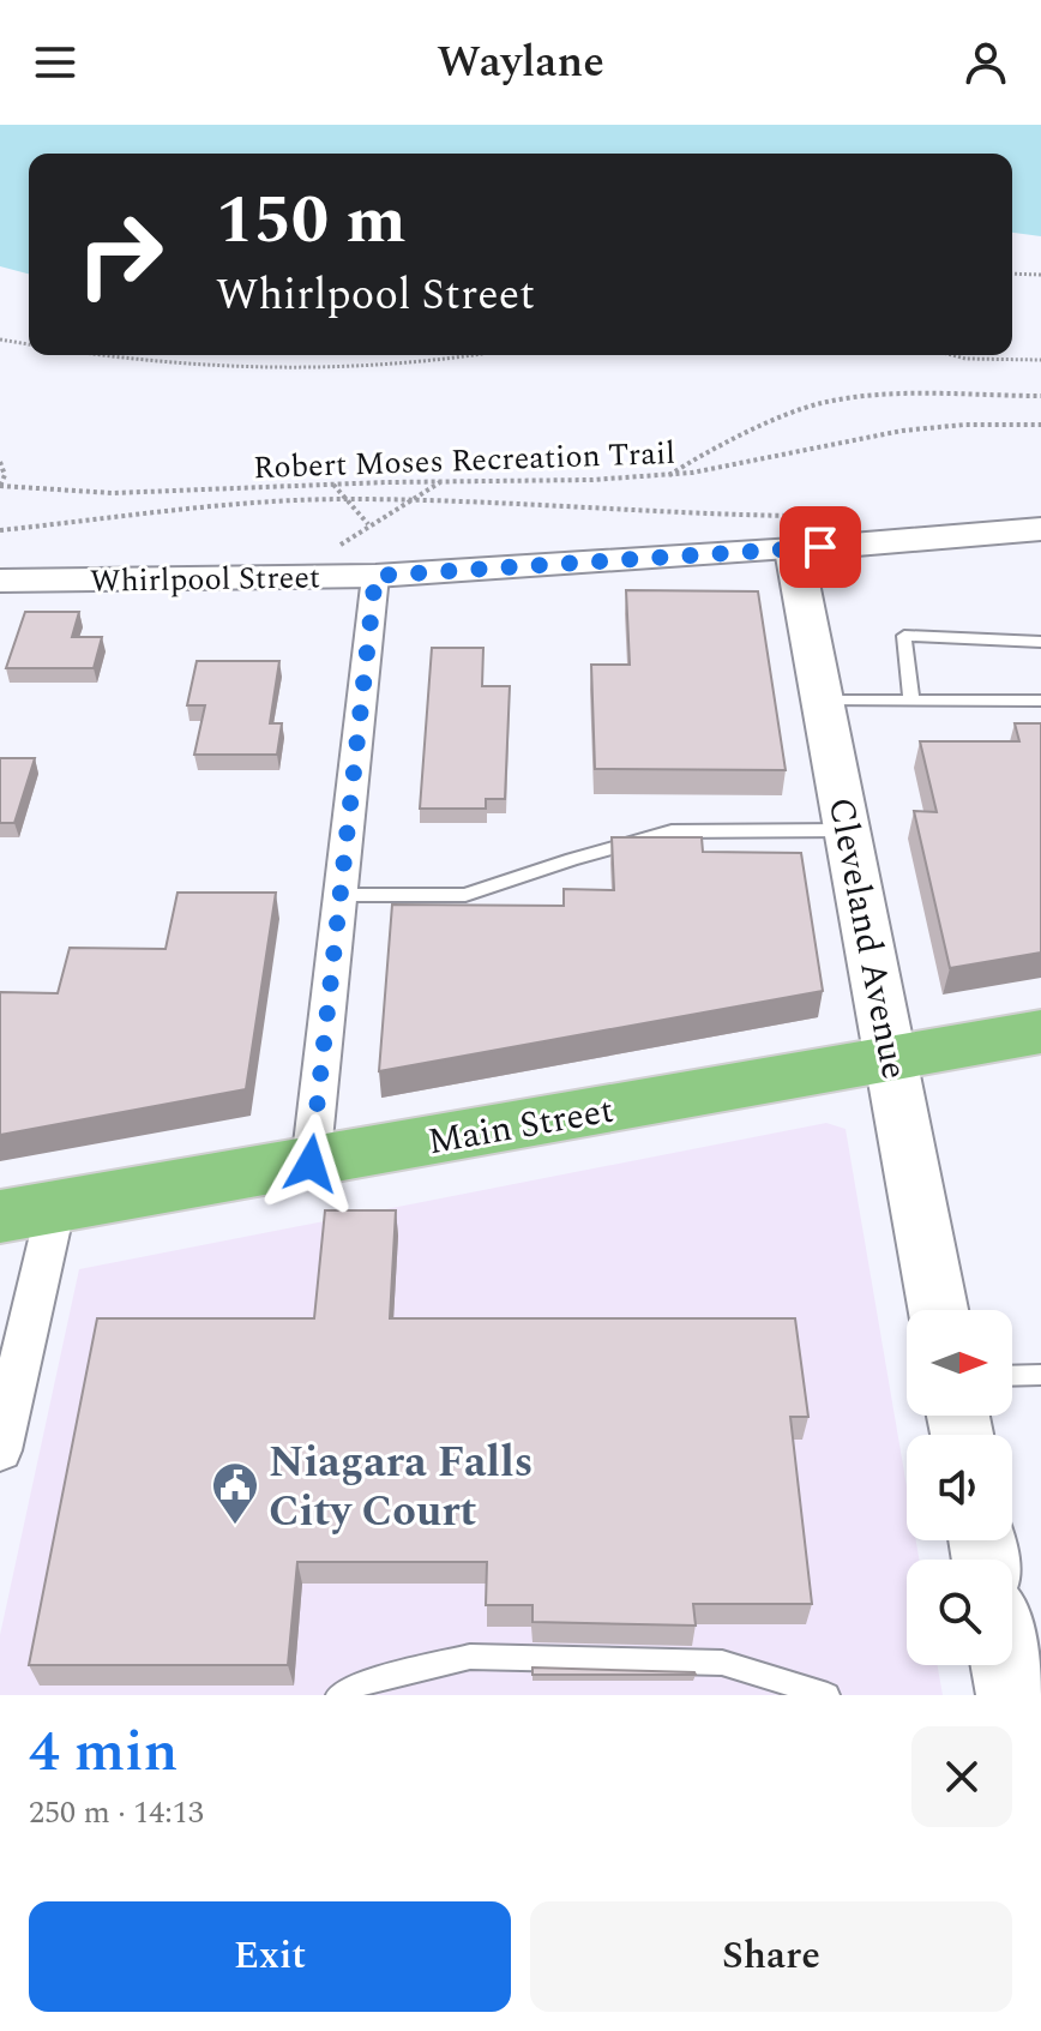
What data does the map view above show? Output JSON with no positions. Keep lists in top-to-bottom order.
{
  "streets": {
    "main road": ["Whirlpool Street", "Cleveland Avenue", "Main Street"],
    "path": ["Robert Moses Recreation Trail"]
  },
  "crossings": [
    ["Robert Moses Recreation Trail", "Whirlpool Street"],
    ["Robert Moses Recreation Trail", "Cleveland Avenue"],
    ["Whirlpool Street", "Cleveland Avenue"],
    ["Cleveland Avenue", "Main Street"]
  ],
  "places": {
    "public building": ["Niagara Falls City Court"]
  },
  "north": "right",
  "page": {
    "header": "Waylane",
    "turn": ["150 m", "Whirlpool Street"],
    "heading": ["4 min", "250 m · 14:13"],
    "buttons": ["Exit", "Share"]
  }
}
